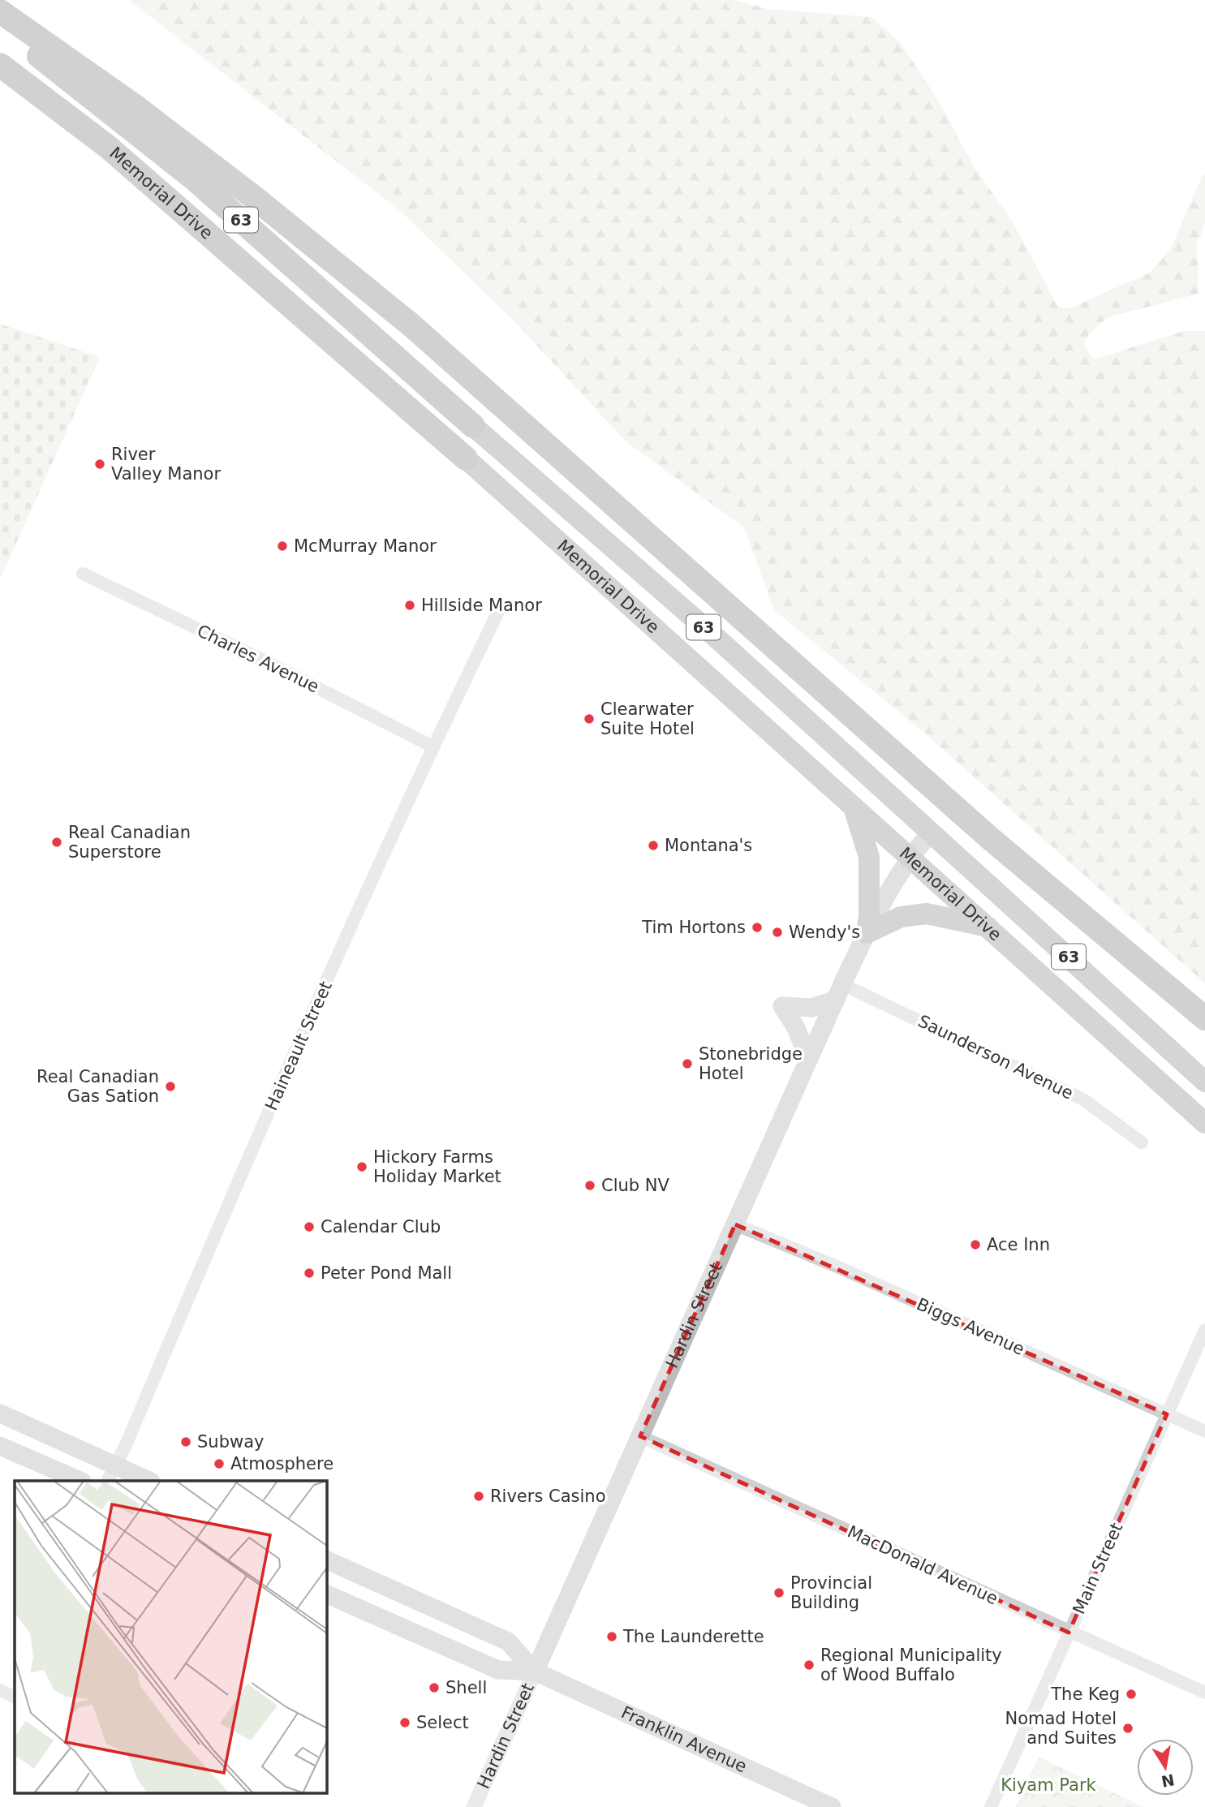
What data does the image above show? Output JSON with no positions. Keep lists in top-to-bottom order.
{
  "streets": {
    "highway": ["Memorial Drive", "63"],
    "main road": ["Hardin Street", "Franklin Avenue"],
    "street": [
      "Charles Avenue",
      "Haineault Street",
      "Saunderson Avenue",
      "Biggs Avenue",
      "MacDonald Avenue",
      "Main Street"
    ]
  },
  "crossings": [
    ["Memorial Drive", "Hardin Street"],
    ["Charles Avenue", "Haineault Street"],
    ["Saunderson Avenue", "Hardin Street"],
    ["Hardin Street", "Biggs Avenue"],
    ["Hardin Street", "MacDonald Avenue"],
    ["Hardin Street", "Franklin Avenue"],
    ["Biggs Avenue", "Main Street"],
    ["MacDonald Avenue", "Main Street"]
  ],
  "parks": ["Kiyam Park"],
  "places": [
    "River Valley Manor",
    "McMurray Manor",
    "Hillside Manor",
    "Clearwater Suite Hotel",
    "Real Canadian Superstore",
    "Montana's",
    "Tim Hortons",
    "Wendy's",
    "Stonebridge Hotel",
    "Real Canadian Gas Sation",
    "Hickory Farms Holiday Market",
    "Club NV",
    "Calendar Club",
    "Ace Inn",
    "Peter Pond Mall",
    "Subway",
    "Atmosphere",
    "Rivers Casino",
    "Provincial Building",
    "The Launderette",
    "Regional Municipality of Wood Buffalo",
    "Shell",
    "The Keg",
    "Select",
    "Nomad Hotel and Suites"
  ],
  "north": "bottom"
}
